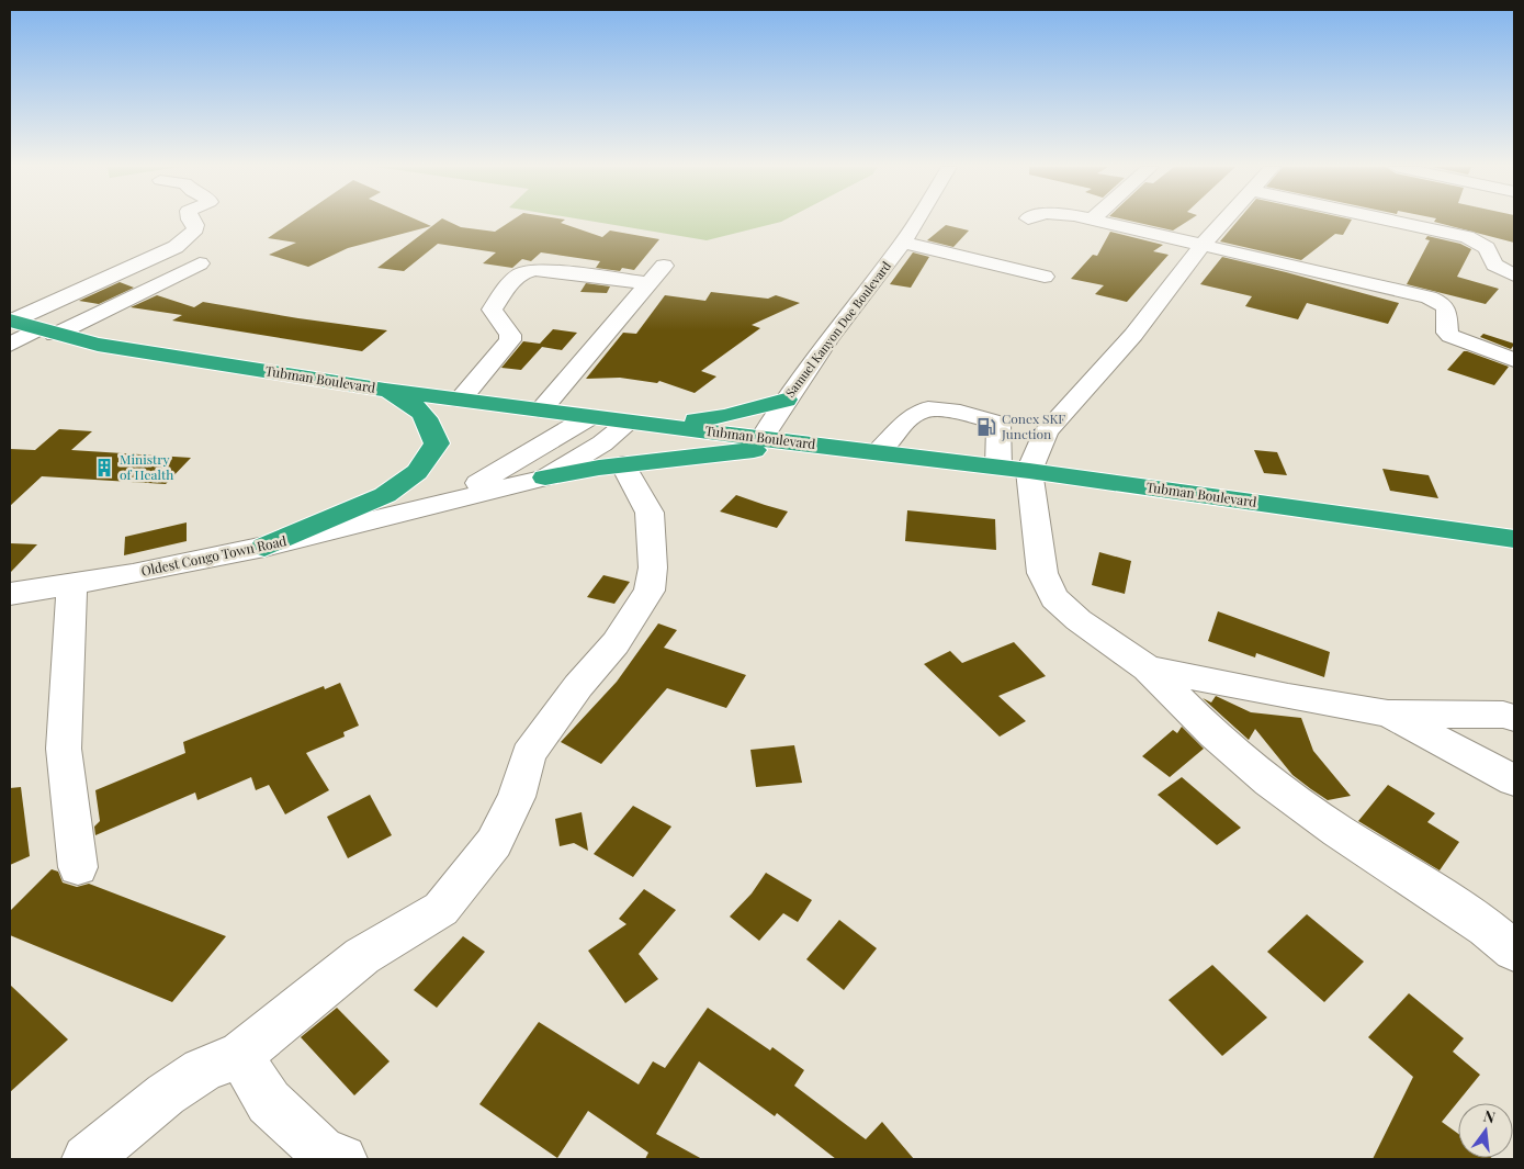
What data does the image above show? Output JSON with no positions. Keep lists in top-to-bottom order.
{
  "streets": {
    "highway": ["Tubman Boulevard"],
    "street": ["Samuel Kanyon Doe Boulevard", "Oldest Congo Town Road"]
  },
  "crossings": [
    ["Samuel Kanyon Doe Boulevard", "Tubman Boulevard"]
  ],
  "places": {
    "fuel station": ["Conex SKF Junction"],
    "building": ["Ministry of Health"]
  },
  "north": "top"
}
